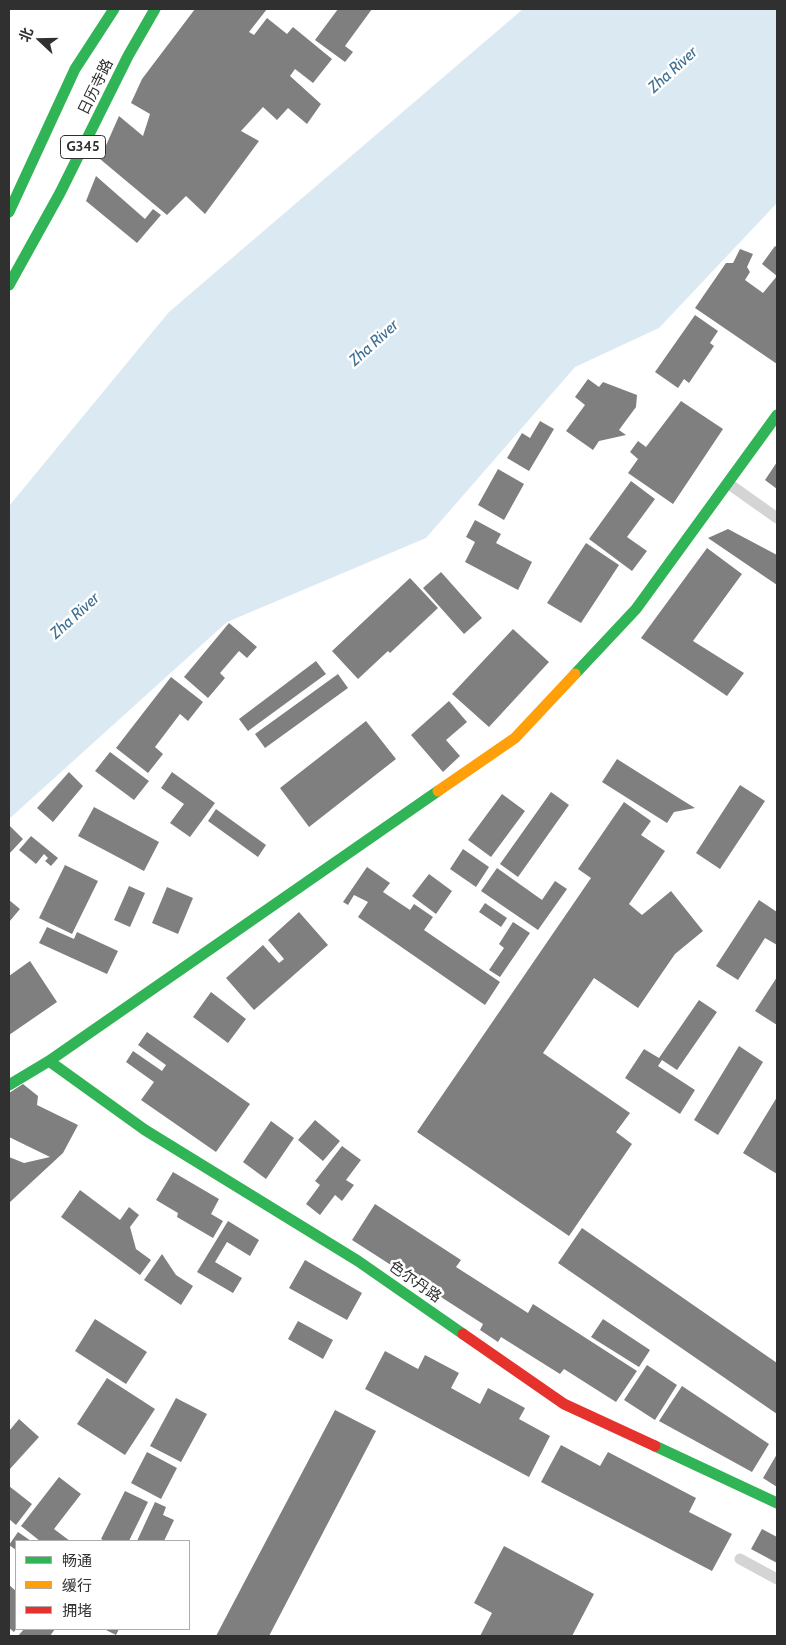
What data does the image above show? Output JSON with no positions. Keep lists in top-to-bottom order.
{
  "streets": {
    "main road": ["日历寺路", "G345", "色尔丹路"]
  },
  "water": ["Zha River"],
  "legend": ["畅通", "缓行", "拥堵"],
  "north": "left"
}
